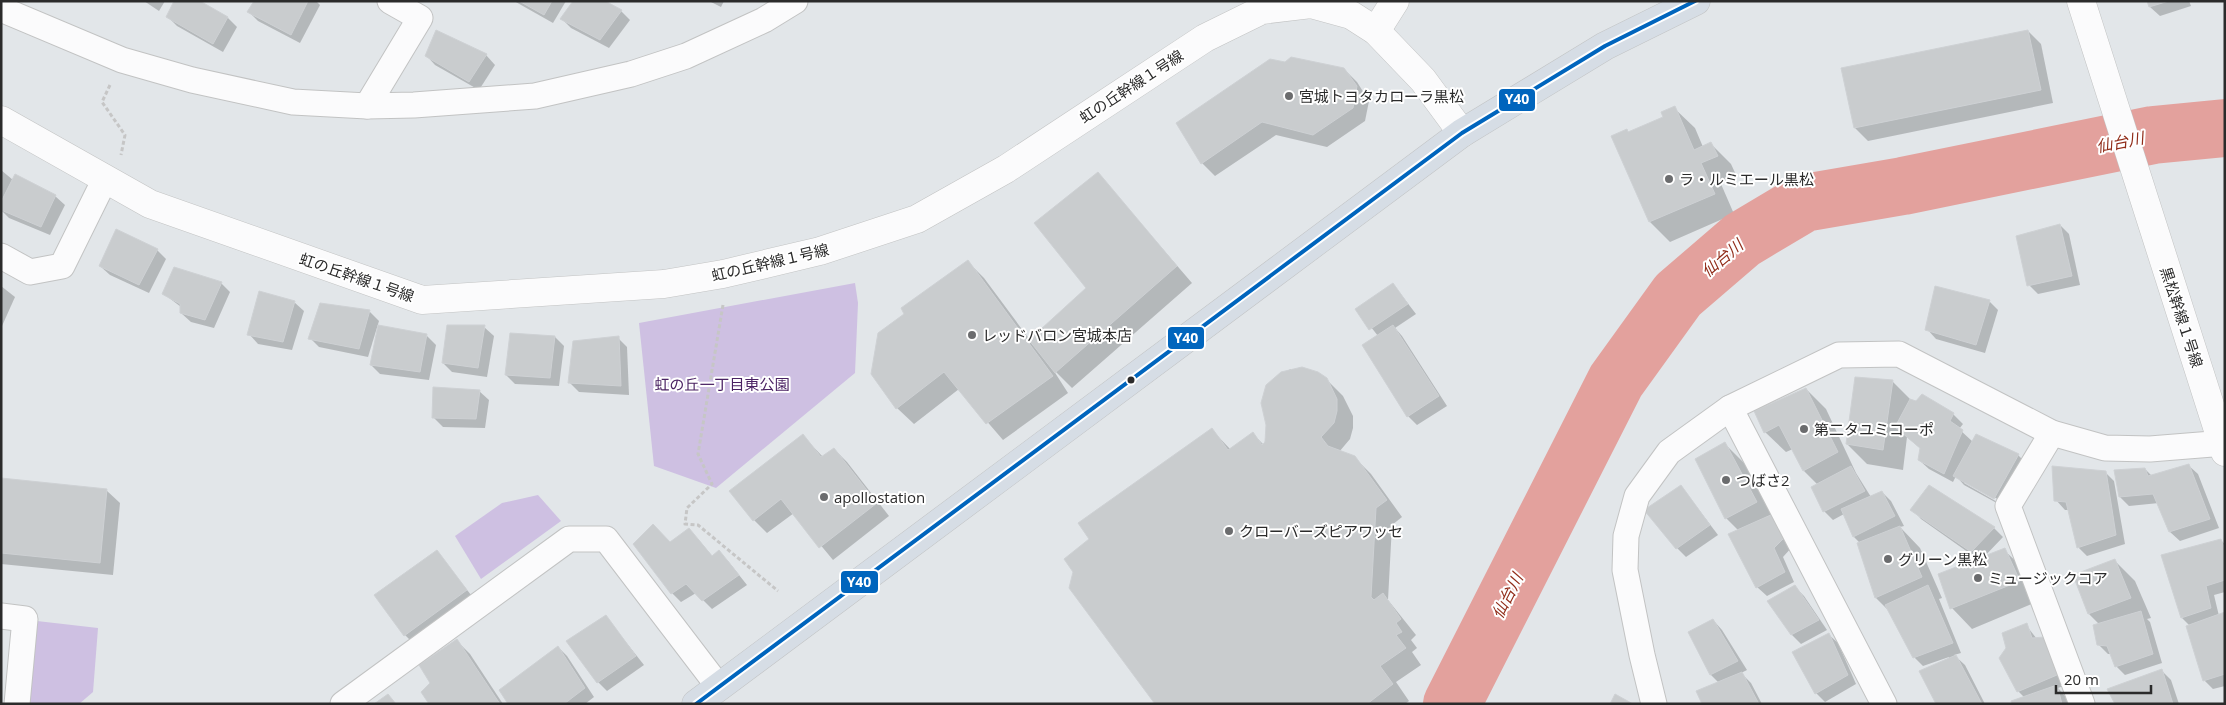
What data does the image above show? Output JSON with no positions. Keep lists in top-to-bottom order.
{
  "streets": {
    "street": ["虹の丘幹線１号線", "黒松幹線１号線"]
  },
  "water": ["仙台川"],
  "parks": ["虹の丘一丁目東公園"],
  "places": [
    "宮城トヨタカローラ黒松",
    "ラ・ルミエール黒松",
    "レッドバロン宮城本店",
    "第二タユミコーポ",
    "つばさ2",
    "apollostation",
    "クローバーズピアワッセ",
    "グリーン黒松",
    "ミュージックコア"
  ],
  "lines": ["transit line Y40"],
  "scale_bar": "20 m"
}
